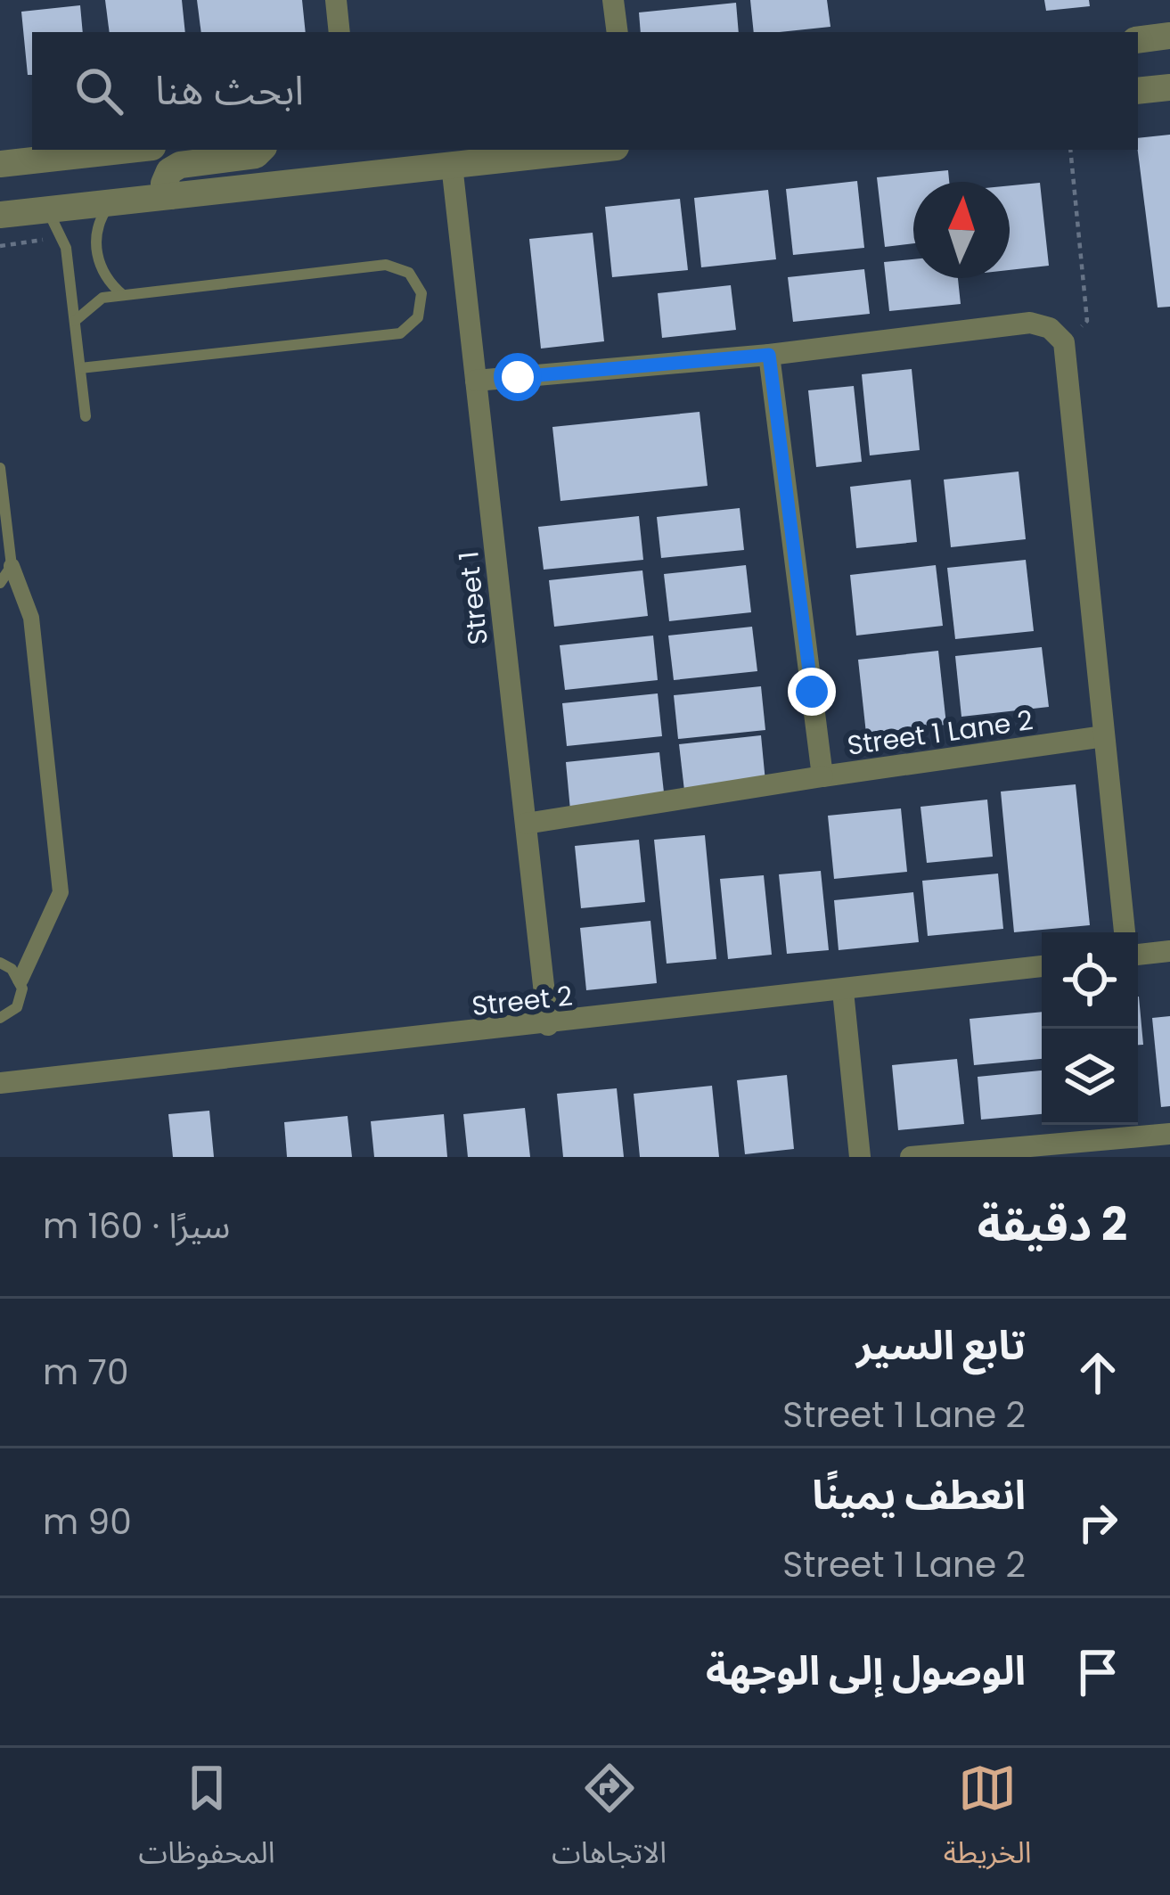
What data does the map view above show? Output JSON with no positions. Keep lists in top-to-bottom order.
{
  "streets": {
    "street": ["Street 1", "Street 1 Lane 2", "Street 2"]
  },
  "crossings": [
    ["Street 1", "Street 2"]
  ],
  "north": "top",
  "page": {
    "search": "ابحث هنا",
    "heading": ["2 دقيقة", "سيرًا · 160 m"],
    "list": [
      ["تابع السير", "Street 1 Lane 2", "70 m"],
      ["انعطف يمينًا", "Street 1 Lane 2", "90 m"],
      "الوصول إلى الوجهة"
    ],
    "nav": ["الخريطة", "الاتجاهات", "المحفوظات"]
  }
}
